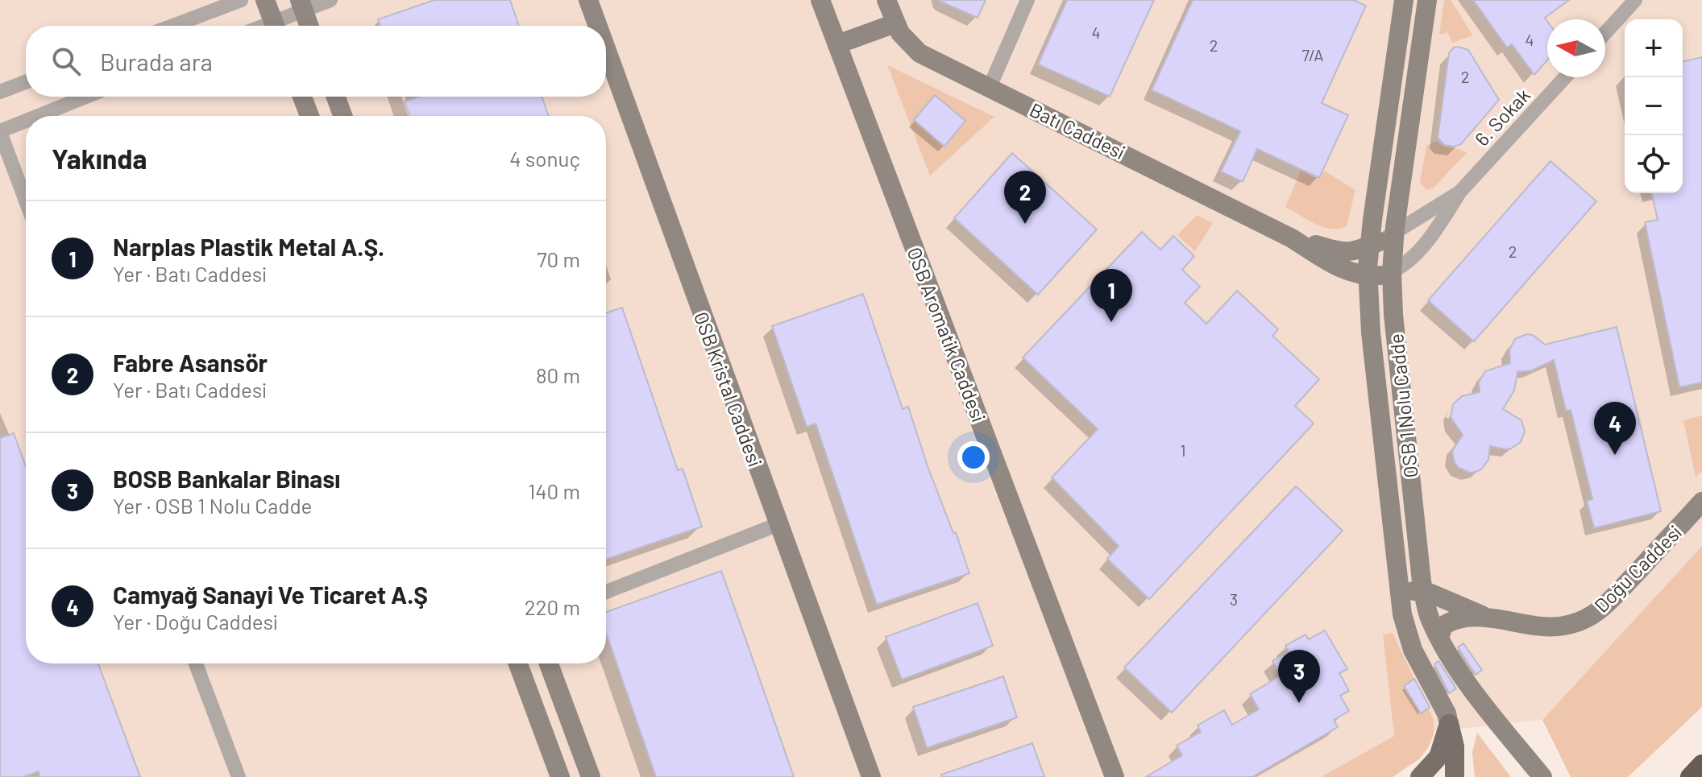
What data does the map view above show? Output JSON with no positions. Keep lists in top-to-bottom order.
{
  "streets": {
    "main road": ["OSB 1 Nolu Cadde"],
    "street": [
      "6. Sokak",
      "Batı Caddesi",
      "OSB Aromatik Caddesi",
      "OSB Kristal Caddesi",
      "Doğu Caddesi"
    ]
  },
  "crossings": [
    ["6. Sokak", "Batı Caddesi"],
    ["6. Sokak", "OSB 1 Nolu Cadde"],
    ["Batı Caddesi", "OSB 1 Nolu Cadde"],
    ["OSB 1 Nolu Cadde", "Doğu Caddesi"]
  ],
  "house_numbers": [
    "4",
    "4",
    "2",
    "7/A",
    "2",
    "2",
    "1",
    "3"
  ],
  "north": "left",
  "page": {
    "map_buttons": ["+", "−"],
    "search": "Burada ara",
    "heading": ["Yakında", "4 sonuç"],
    "pins": [
      "2",
      "1",
      "4",
      "3"
    ],
    "list": [
      {
        "mark": "1",
        "name": "Narplas Plastik Metal A.Ş.",
        "note": "Yer · Batı Caddesi",
        "value": "70 m"
      },
      {
        "mark": "2",
        "name": "Fabre Asansör",
        "note": "Yer · Batı Caddesi",
        "value": "80 m"
      },
      {
        "mark": "3",
        "name": "BOSB Bankalar Binası",
        "note": "Yer · OSB 1 Nolu Cadde",
        "value": "140 m"
      },
      {
        "mark": "4",
        "name": "Camyağ Sanayi Ve Ticaret A.Ş",
        "note": "Yer · Doğu Caddesi",
        "value": "220 m"
      }
    ]
  }
}
